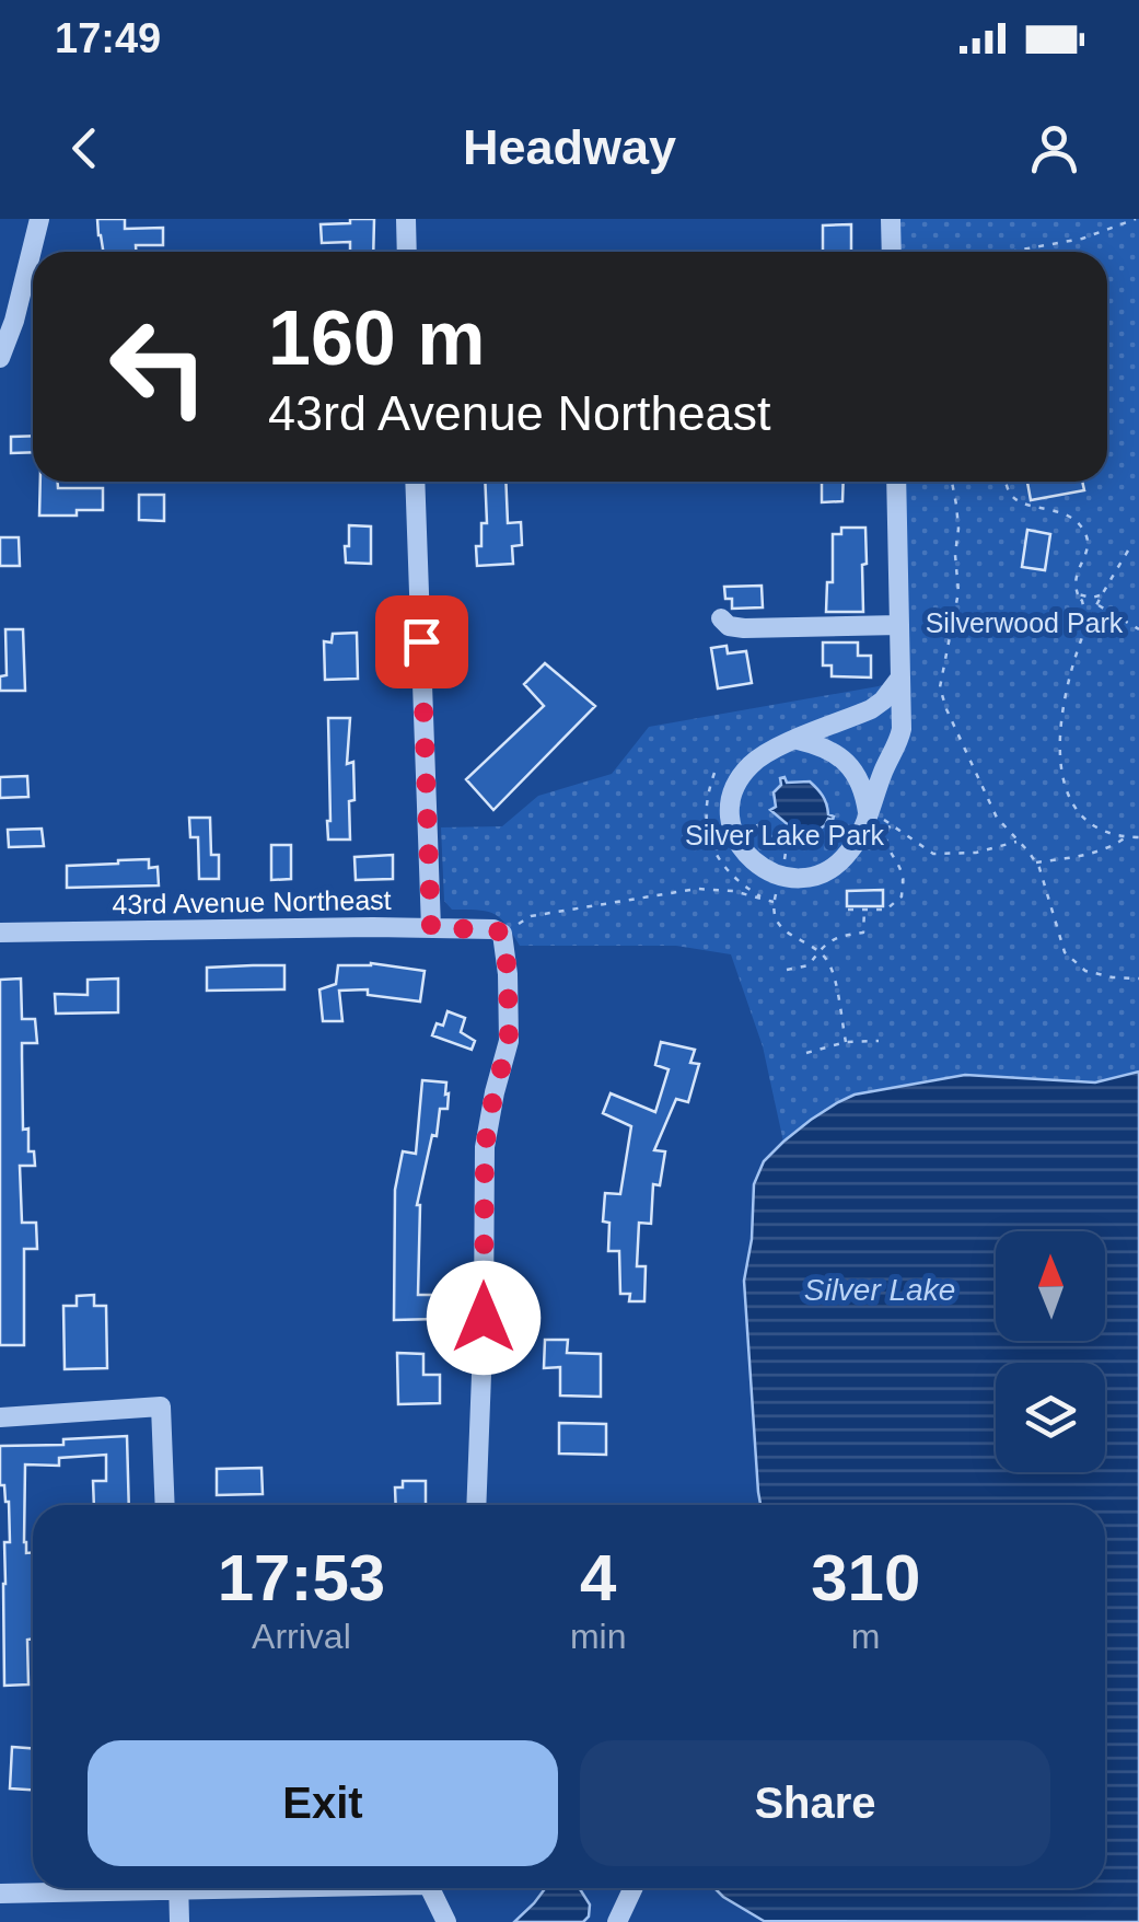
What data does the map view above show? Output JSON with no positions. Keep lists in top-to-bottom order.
{
  "streets": {
    "street": ["43rd Avenue Northeast"]
  },
  "water": ["Silver Lake"],
  "parks": ["Silverwood Park", "Silver Lake Park"],
  "north": "top",
  "page": {
    "status": "17:49",
    "header": "Headway",
    "turn": ["160 m", "43rd Avenue Northeast"],
    "eta": [
      "17:53",
      "Arrival",
      "4",
      "min",
      "310",
      "m"
    ],
    "buttons": ["Exit", "Share"]
  }
}
